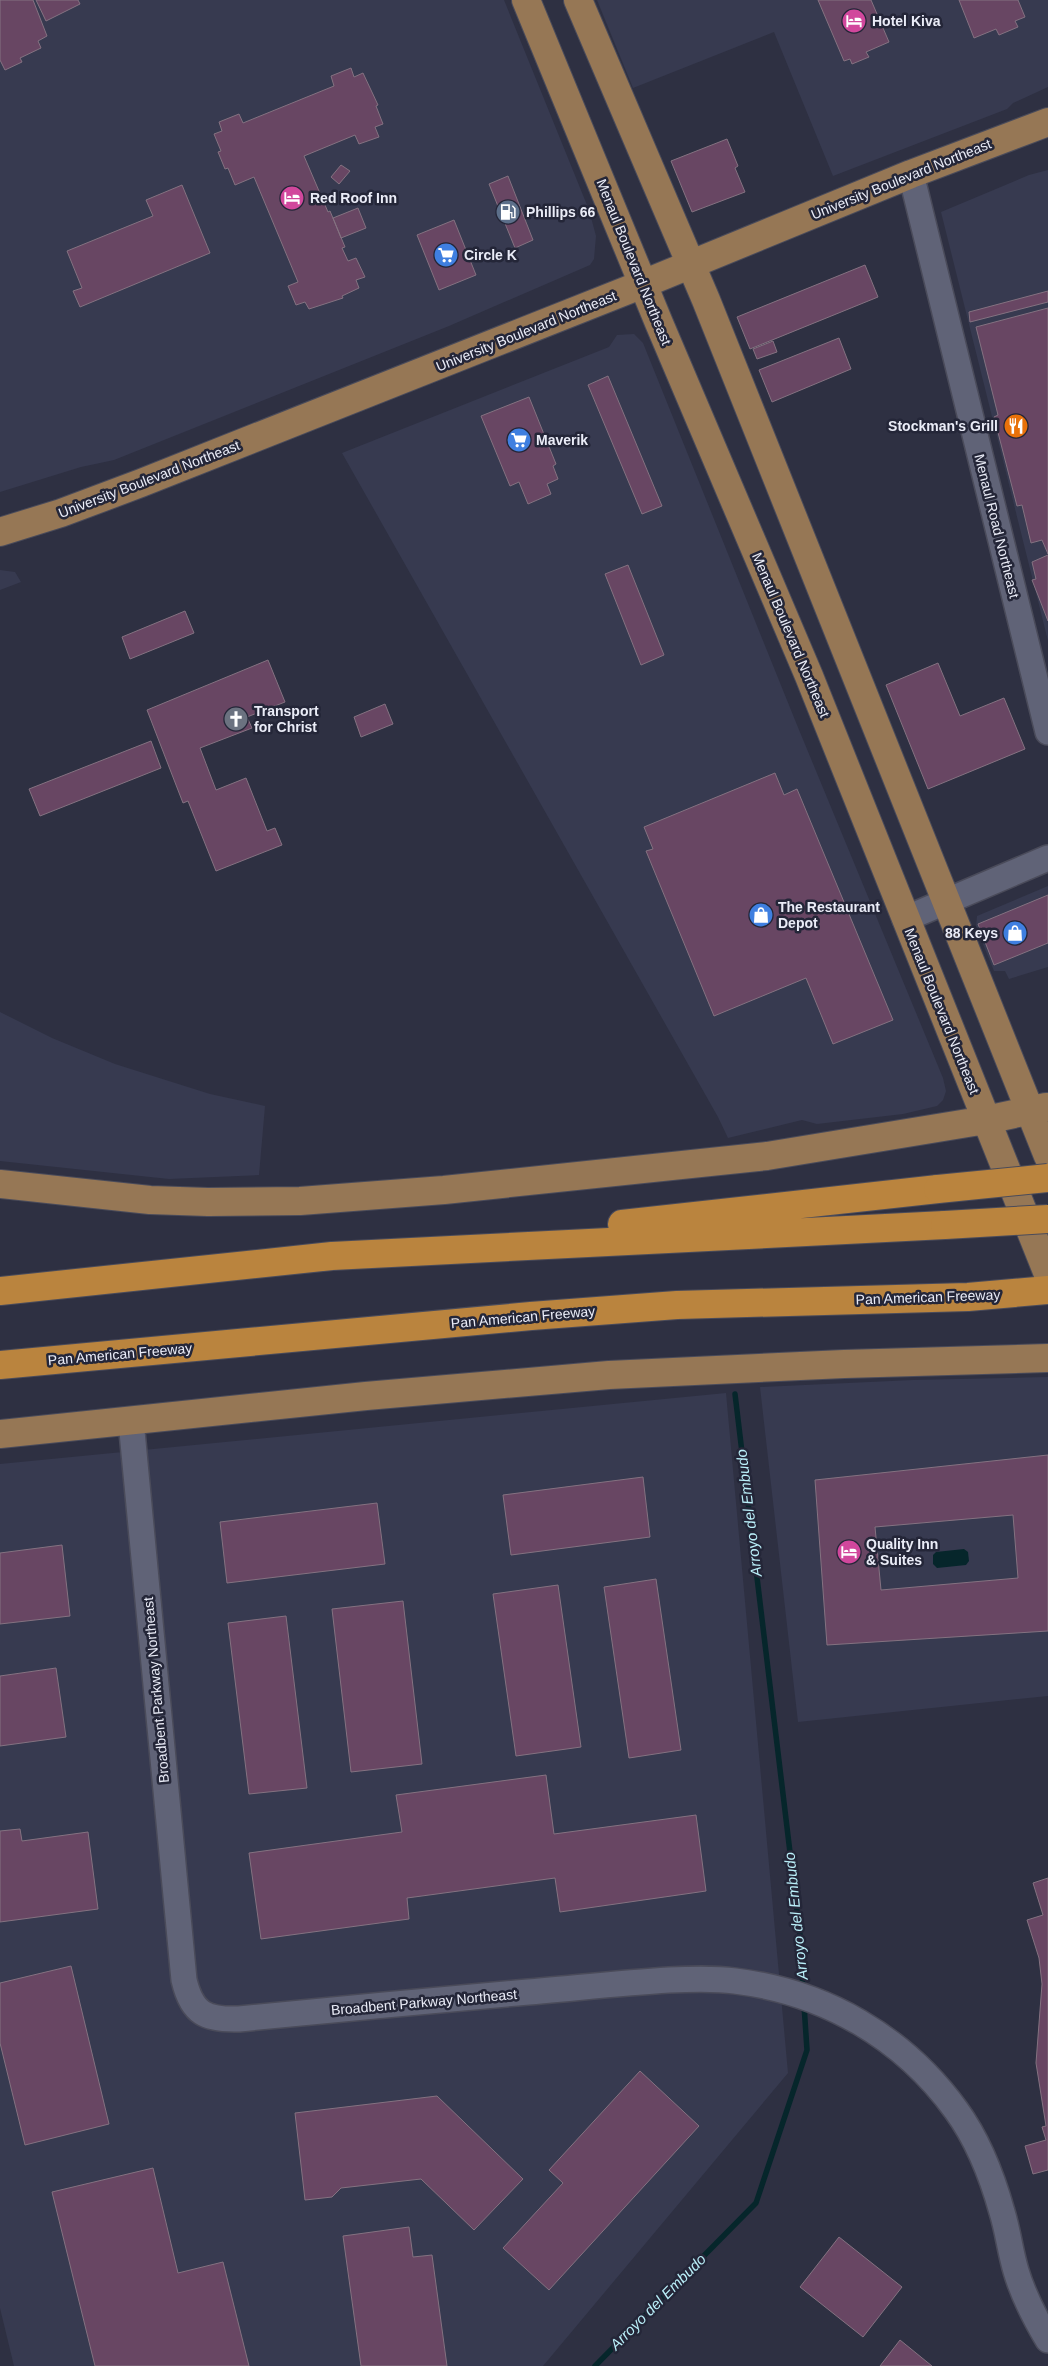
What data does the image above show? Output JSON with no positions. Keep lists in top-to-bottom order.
{
  "streets": {
    "highway": ["Pan American Freeway"],
    "main road": ["University Boulevard Northeast", "Menaul Boulevard Northeast"],
    "street": ["Menaul Road Northeast", "Broadbent Parkway Northeast"]
  },
  "crossings": [
    ["University Boulevard Northeast", "Menaul Boulevard Northeast"],
    ["University Boulevard Northeast", "Menaul Road Northeast"]
  ],
  "water": ["Arroyo del Embudo"],
  "places": {
    "hotel": ["Hotel Kiva", "Red Roof Inn", "Quality Inn & Suites"],
    "fuel station": ["Phillips 66"],
    "supermarket": ["Circle K", "Maverik"],
    "restaurant": ["Stockman's Grill"],
    "church": ["Transport for Christ"],
    "shop": ["The Restaurant Depot", "88 Keys"]
  }
}
